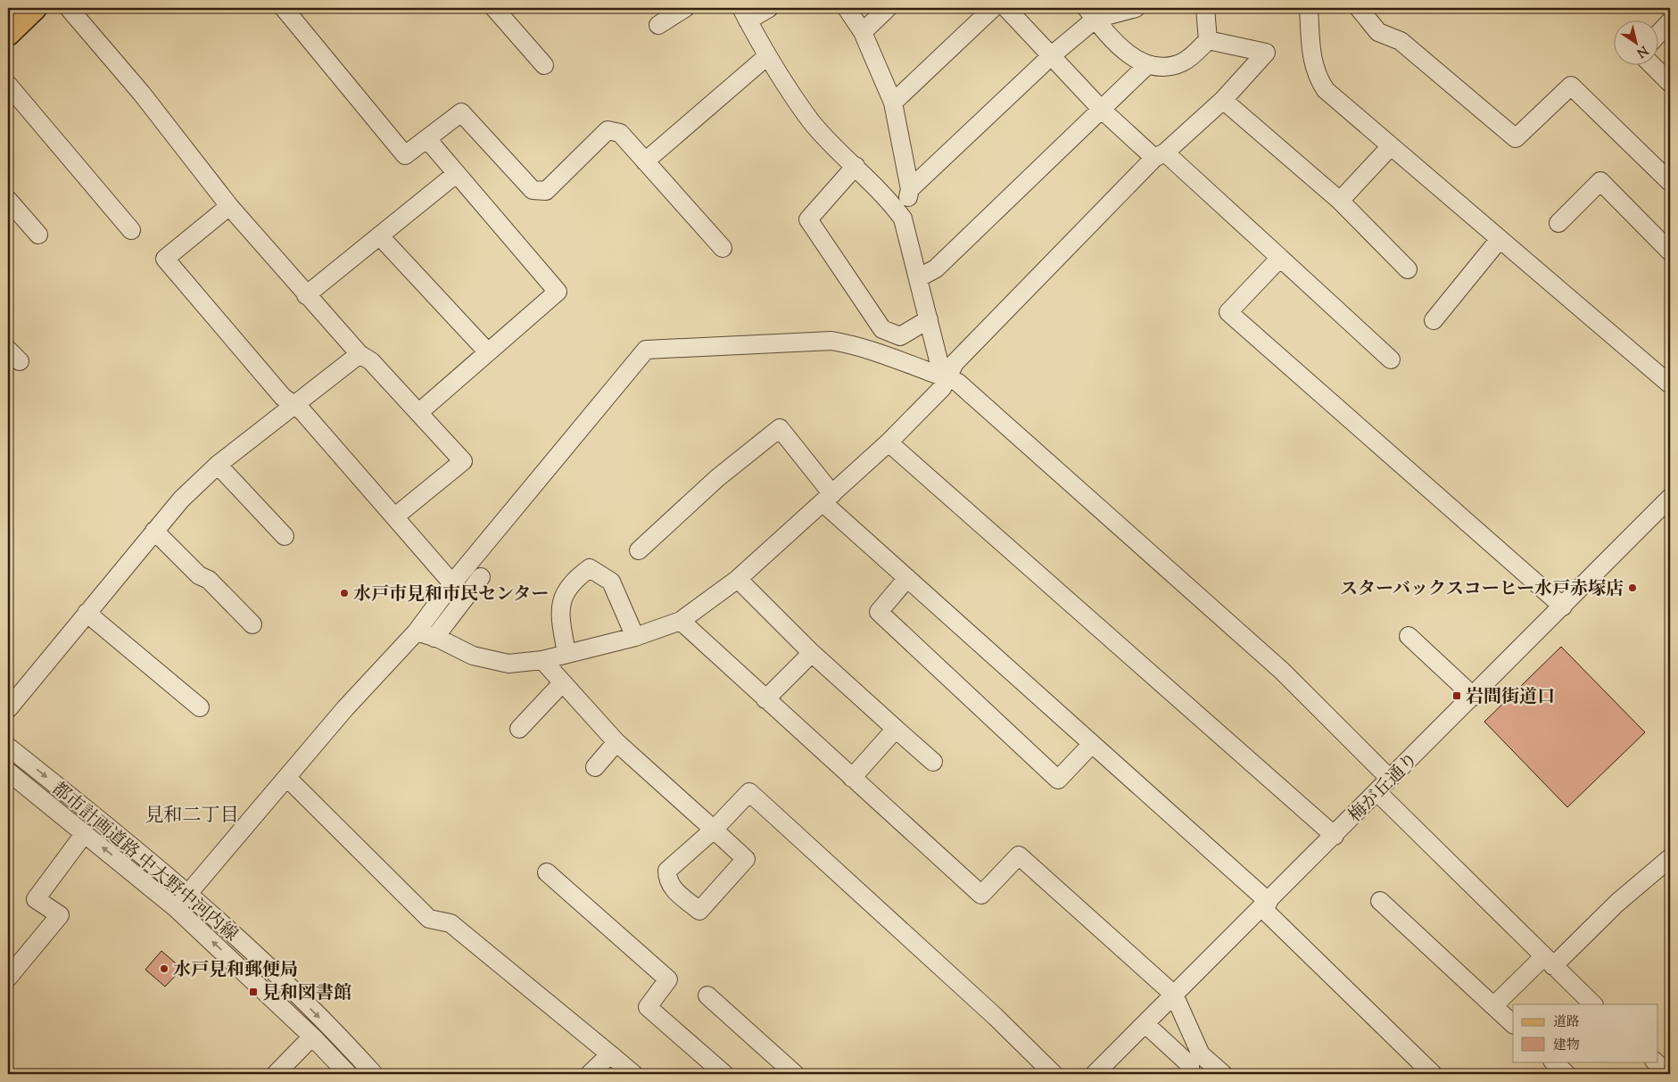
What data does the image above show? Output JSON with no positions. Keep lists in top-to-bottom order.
{
  "streets": {
    "street": ["梅が丘通り", "都市計画道路 中大野中河内線"]
  },
  "districts": ["見和二丁目"],
  "places": {
    "other": ["スターバックスコーヒー水戸赤塚店", "水戸市見和市民センター", "水戸見和郵便局"],
    "transit": ["岩間街道口", "見和図書館"]
  },
  "legend": ["道路", "建物"],
  "north": "bottom right"
}
